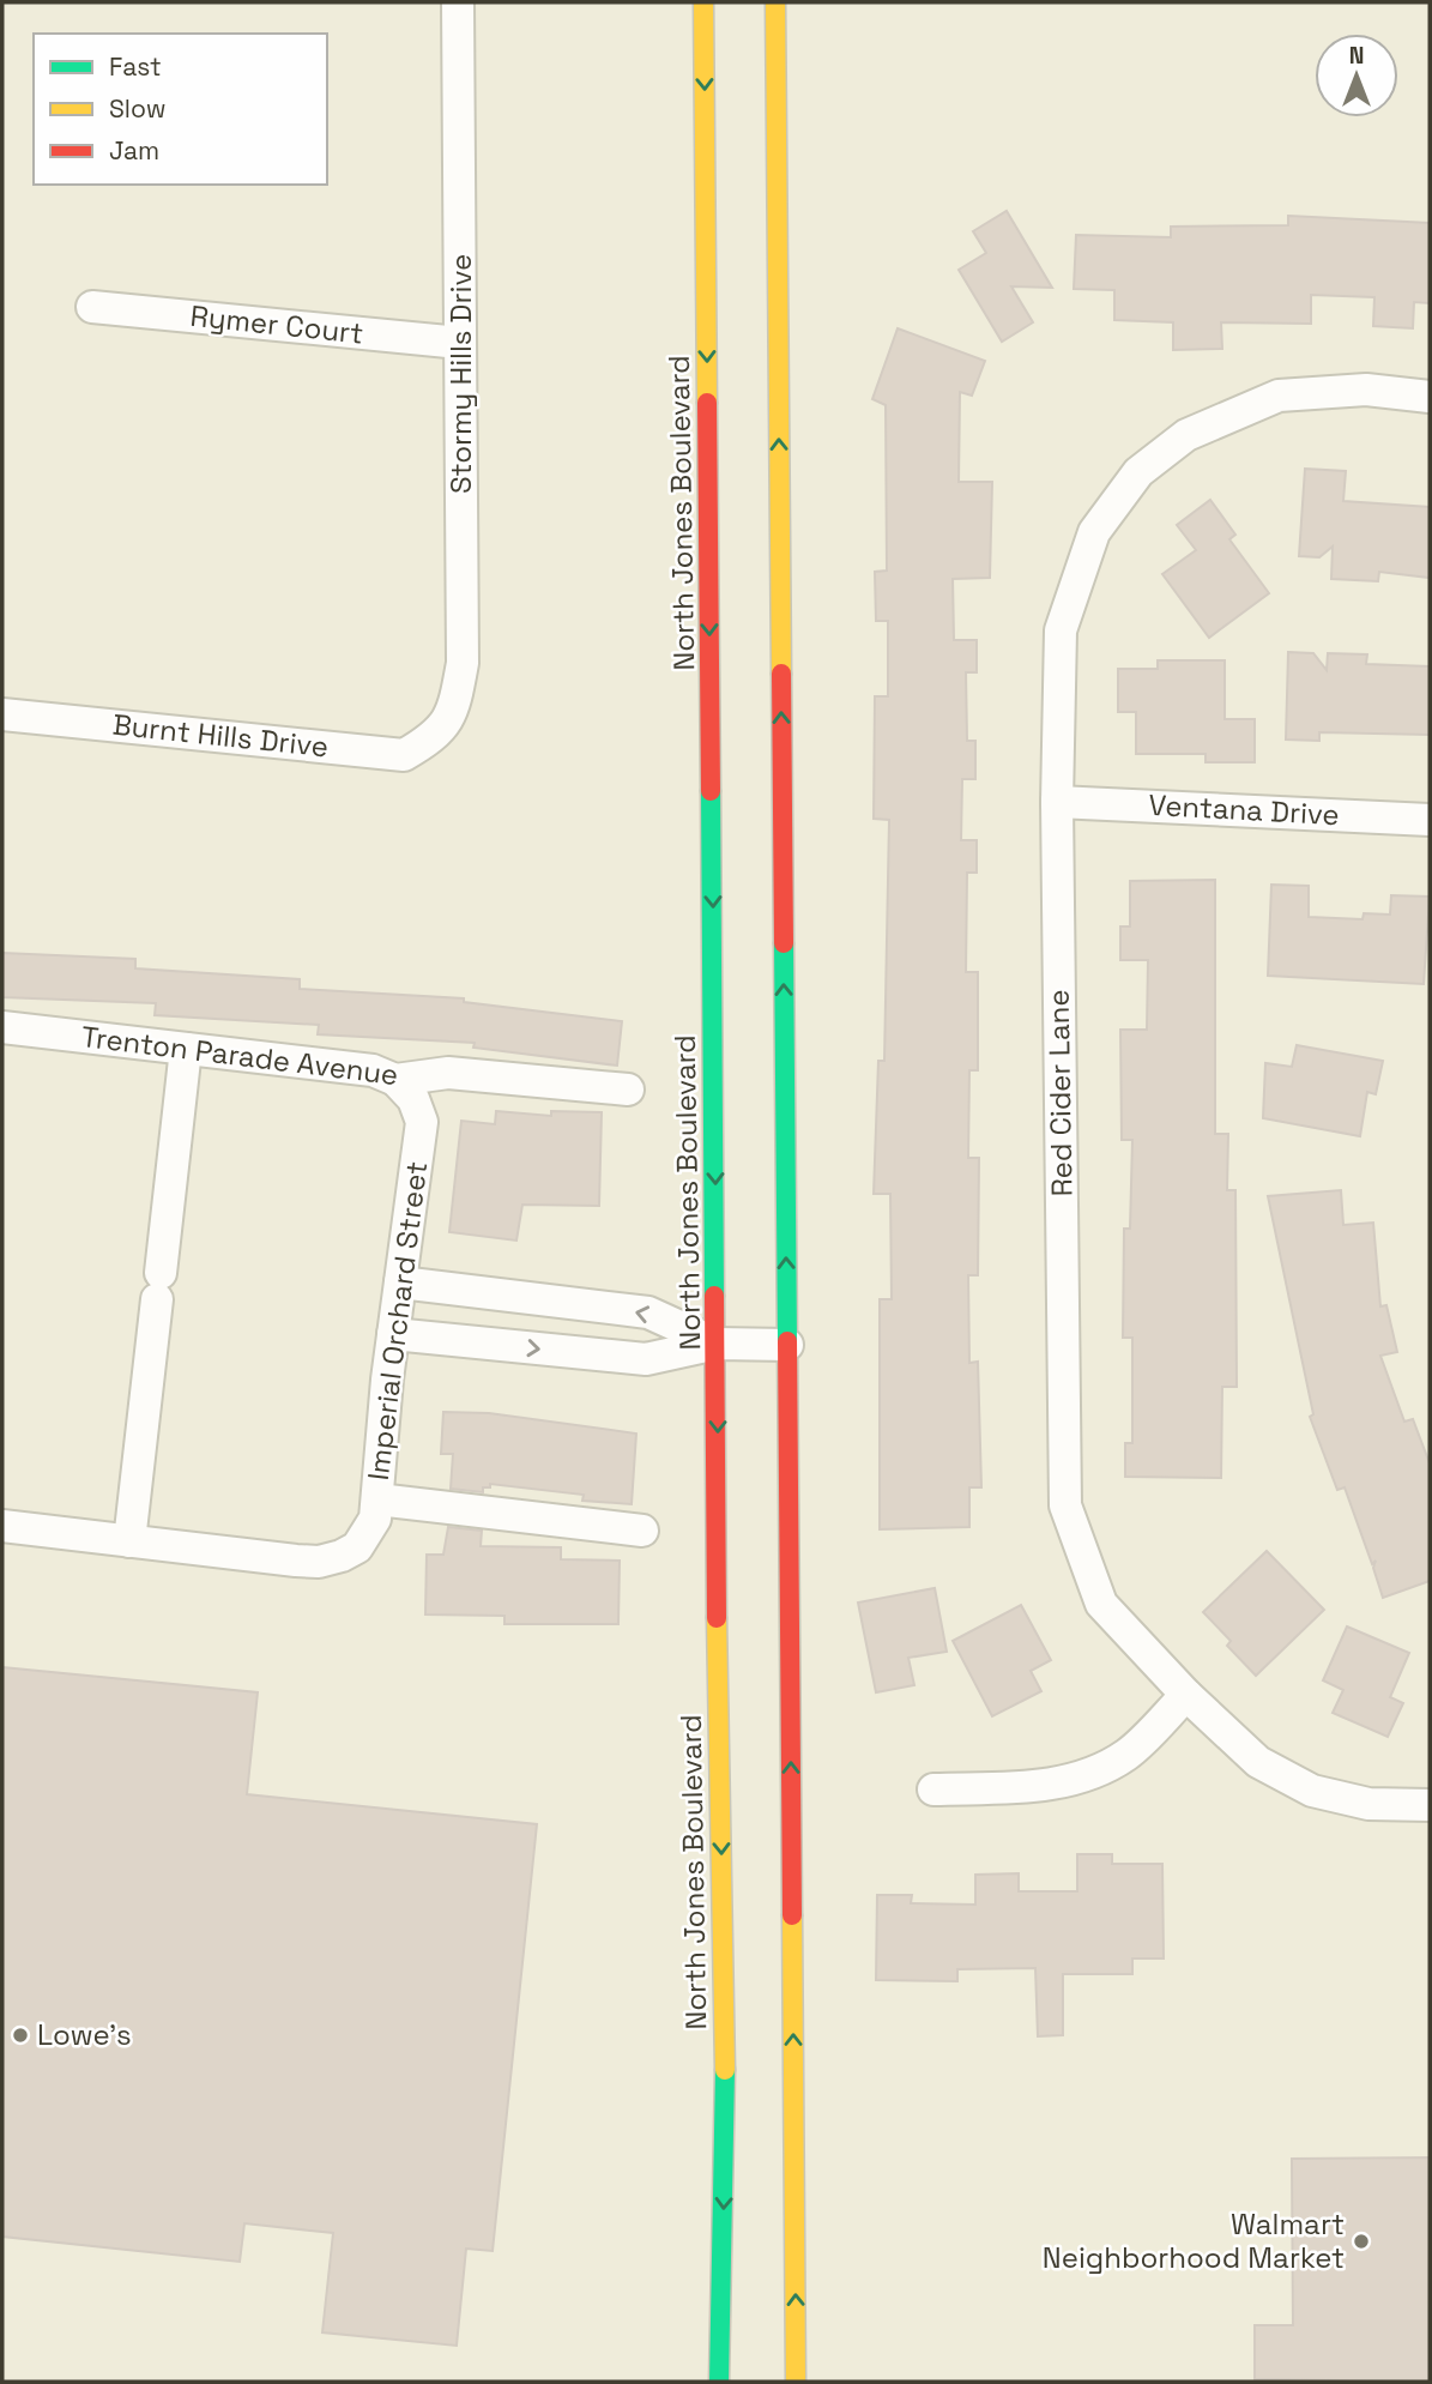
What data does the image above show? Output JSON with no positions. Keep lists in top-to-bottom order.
{
  "streets": {
    "main road": ["North Jones Boulevard"],
    "street": [
      "Rymer Court",
      "Stormy Hills Drive",
      "Burnt Hills Drive",
      "Ventana Drive",
      "Trenton Parade Avenue",
      "Red Cider Lane",
      "Imperial Orchard Street"
    ]
  },
  "crossings": [
    ["Rymer Court", "Stormy Hills Drive"],
    ["Stormy Hills Drive", "Burnt Hills Drive"],
    ["Ventana Drive", "Red Cider Lane"],
    ["Trenton Parade Avenue", "Imperial Orchard Street"]
  ],
  "places": ["Lowe's", "Walmart Neighborhood Market"],
  "legend": ["Fast", "Slow", "Jam"],
  "north": "top"
}
